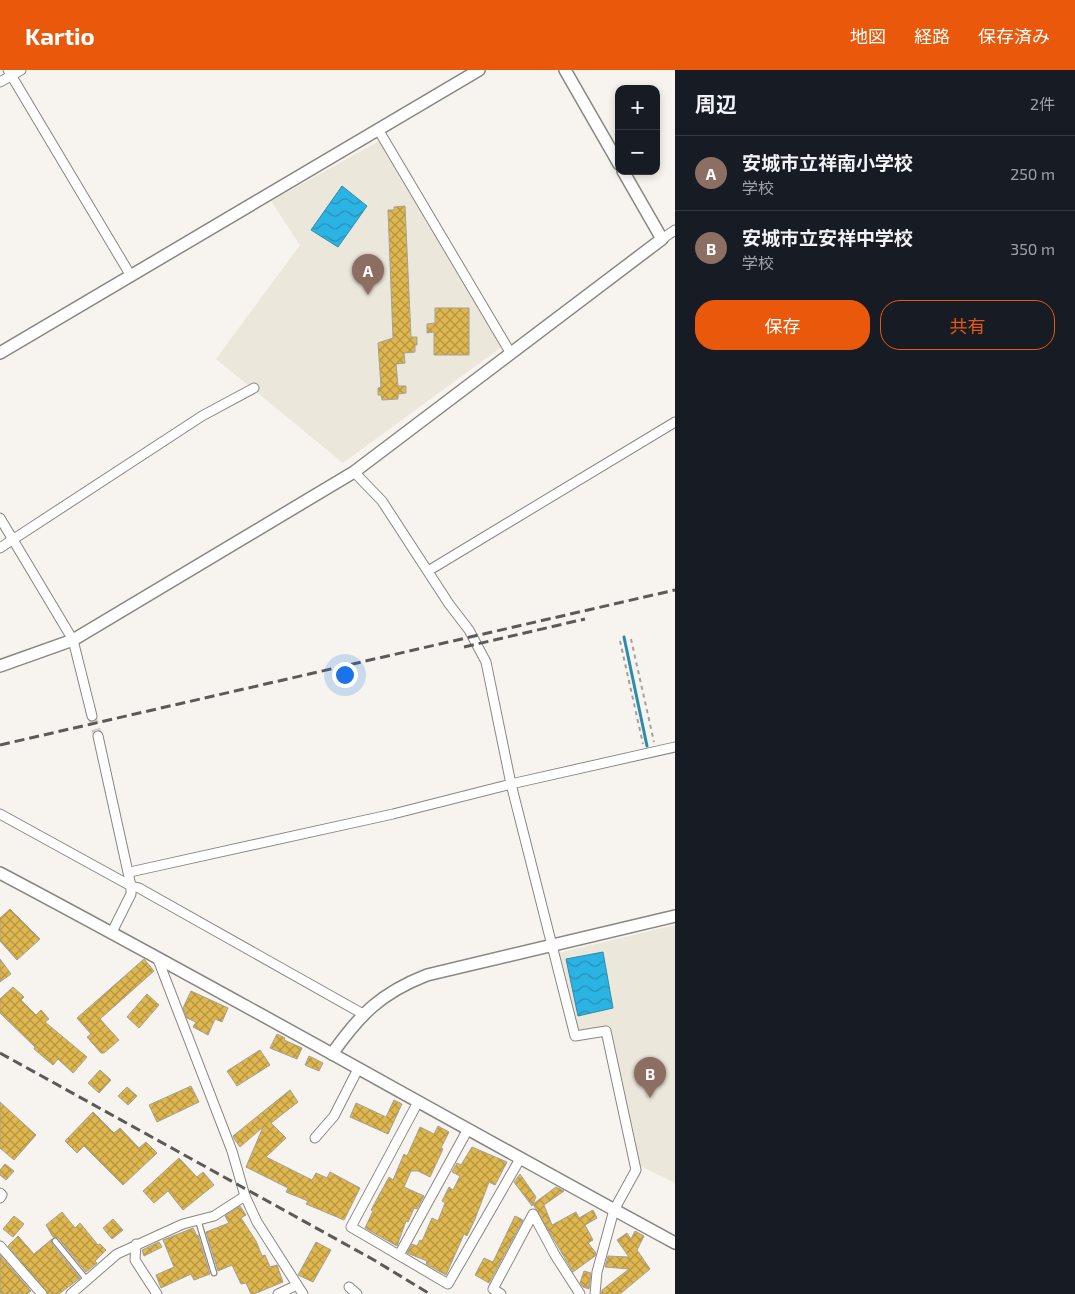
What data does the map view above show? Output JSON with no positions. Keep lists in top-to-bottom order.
{
  "page": {
    "header": "Kartio",
    "nav": ["地図", "経路", "保存済み"],
    "heading": ["周辺", "2件"],
    "map_buttons": ["+", "−"],
    "list": [
      {
        "mark": "A",
        "name": "安城市立祥南小学校",
        "note": "学校",
        "value": "250 m"
      },
      {
        "mark": "B",
        "name": "安城市立安祥中学校",
        "note": "学校",
        "value": "350 m"
      }
    ],
    "pins": ["A", "B"],
    "buttons": ["保存", "共有"]
  }
}
